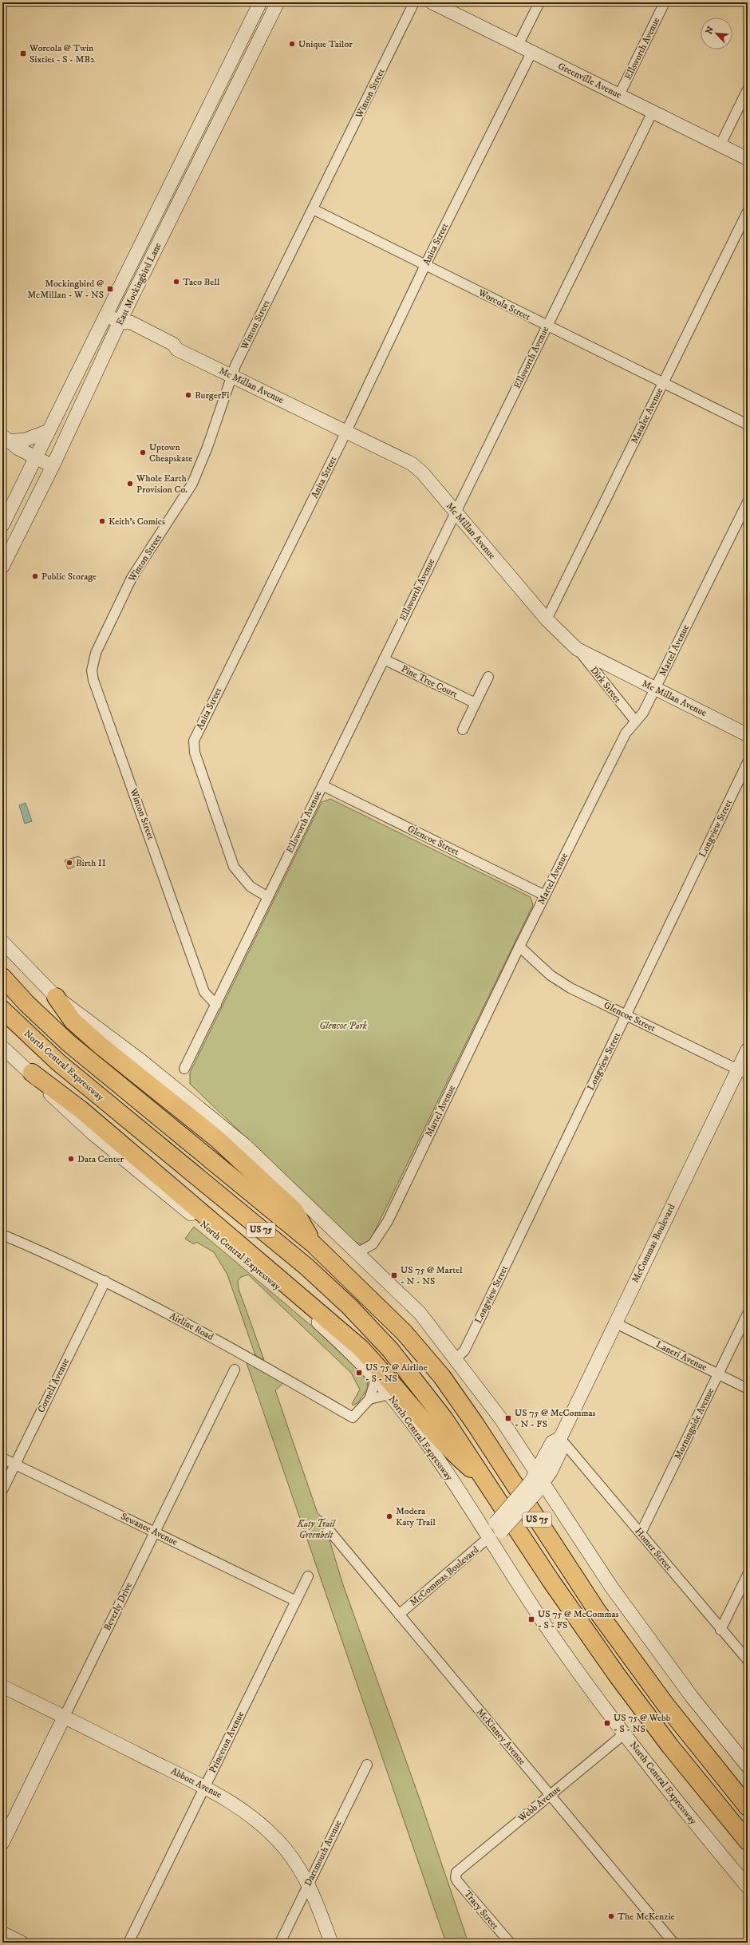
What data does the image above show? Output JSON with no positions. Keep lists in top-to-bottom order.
{
  "streets": {
    "highway": ["North Central Expressway", "US 75"],
    "main road": [
      "Greenville Avenue",
      "East Mockingbird Lane",
      "Mc Millan Avenue",
      "McCommas Boulevard",
      "Beverly Drive",
      "Abbott Avenue"
    ],
    "street": [
      "Ellsworth Avenue",
      "Winton Street",
      "Anita Street",
      "Worcola Street",
      "Matalee Avenue",
      "Martel Avenue",
      "Pine Tree Court",
      "Dirk Street",
      "Longview Street",
      "Glencoe Street",
      "Airline Road",
      "Laneri Avenue",
      "Cornell Avenue",
      "Morningside Avenue",
      "Sewanee Avenue",
      "Homer Street",
      "McKinney Avenue",
      "Princeton Avenue",
      "Webb Avenue",
      "Dartmouth Avenue",
      "Tracy Street"
    ]
  },
  "crossings": [
    ["Ellsworth Avenue", "Greenville Avenue"],
    ["Ellsworth Avenue", "Winton Street"],
    ["Ellsworth Avenue", "Anita Street"],
    ["Ellsworth Avenue", "Worcola Street"],
    ["Ellsworth Avenue", "Mc Millan Avenue"],
    ["Ellsworth Avenue", "Pine Tree Court"],
    ["Ellsworth Avenue", "Glencoe Street"],
    ["Greenville Avenue", "Anita Street"],
    ["Winton Street", "Worcola Street"],
    ["Winton Street", "Mc Millan Avenue"],
    ["Anita Street", "Worcola Street"],
    ["Anita Street", "Mc Millan Avenue"],
    ["East Mockingbird Lane", "Mc Millan Avenue"],
    ["Worcola Street", "Matalee Avenue"],
    ["Mc Millan Avenue", "Matalee Avenue"],
    ["Mc Millan Avenue", "Martel Avenue"],
    ["Mc Millan Avenue", "Dirk Street"],
    ["Martel Avenue", "Dirk Street"],
    ["Martel Avenue", "Glencoe Street"],
    ["Longview Street", "Glencoe Street"],
    ["Glencoe Street", "McCommas Boulevard"],
    ["North Central Expressway", "McCommas Boulevard"],
    ["North Central Expressway", "Airline Road"],
    ["North Central Expressway", "Webb Avenue"],
    ["McCommas Boulevard", "Laneri Avenue"],
    ["McCommas Boulevard", "Homer Street"],
    ["McCommas Boulevard", "McKinney Avenue"],
    ["Airline Road", "Cornell Avenue"],
    ["Laneri Avenue", "Morningside Avenue"],
    ["Cornell Avenue", "Sewanee Avenue"],
    ["Morningside Avenue", "Homer Street"],
    ["Sewanee Avenue", "Beverly Drive"],
    ["Sewanee Avenue", "Princeton Avenue"],
    ["Beverly Drive", "Abbott Avenue"],
    ["McKinney Avenue", "Webb Avenue"],
    ["Princeton Avenue", "Abbott Avenue"],
    ["Abbott Avenue", "Dartmouth Avenue"],
    ["Webb Avenue", "Tracy Street"]
  ],
  "parks": ["Glencoe Park", "Katy Trail Greenbelt"],
  "places": {
    "other": [
      "Unique Tailor",
      "Taco Bell",
      "BurgerFi",
      "Uptown Cheapskate",
      "Whole Earth Provision Co.",
      "Keith's Comics",
      "Public Storage",
      "Birth II",
      "Data Center",
      "Modera Katy Trail",
      "The McKenzie"
    ],
    "transit": [
      "Worcola @ Twin Sixties - S - MB2",
      "Mockingbird @ McMillan - W - NS",
      "US 75 @ Martel - N - NS",
      "US 75 @ Airline - S - NS",
      "US 75 @ McCommas - N - FS",
      "US 75 @ McCommas - S - FS",
      "US 75 @ Webb - S - NS"
    ]
  },
  "north": "top left"
}
